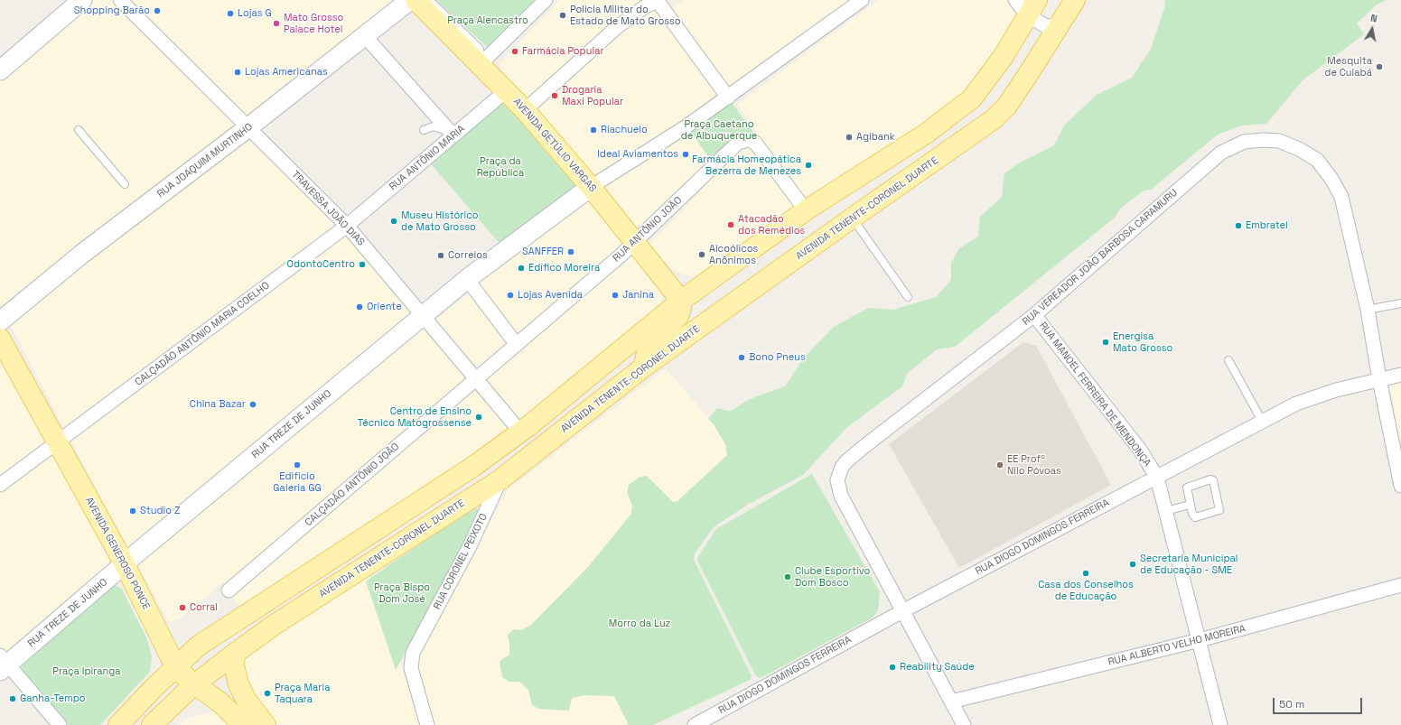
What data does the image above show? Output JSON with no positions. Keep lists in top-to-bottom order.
{
  "streets": {
    "main road": ["AVENIDA GETÚLIO VARGAS", "AVENIDA TENENTE-CORONEL DUARTE", "AVENIDA GENEROSO PONCE"],
    "street": [
      "RUA ANTÔNIO MARIA",
      "RUA JOAQUIM MURTINHO",
      "TRAVESSA JOÃO DIAS",
      "RUA ANTÔNIO JOÃO",
      "RUA VEREADOR JOÃO BARBOSA CARAMURU",
      "CALÇADÃO ANTÔNIO MARIA COELHO",
      "RUA MANOEL FERREIRA DE MENDONÇA",
      "RUA TREZE DE JUNHO",
      "CALÇADÃO ANTÔNIO JOÃO",
      "RUA DIOGO DOMINGOS FERREIRA",
      "RUA CORONEL PEIXOTO",
      "RUA ALBERTO VELHO MOREIRA"
    ]
  },
  "crossings": [
    ["AVENIDA GETÚLIO VARGAS", "RUA ANTÔNIO MARIA"],
    ["AVENIDA GETÚLIO VARGAS", "RUA ANTÔNIO JOÃO"],
    ["AVENIDA GETÚLIO VARGAS", "RUA TREZE DE JUNHO"],
    ["RUA ANTÔNIO MARIA", "TRAVESSA JOÃO DIAS"],
    ["RUA ANTÔNIO MARIA", "CALÇADÃO ANTÔNIO MARIA COELHO"],
    ["RUA JOAQUIM MURTINHO", "TRAVESSA JOÃO DIAS"],
    ["TRAVESSA JOÃO DIAS", "RUA ANTÔNIO JOÃO"],
    ["TRAVESSA JOÃO DIAS", "CALÇADÃO ANTÔNIO MARIA COELHO"],
    ["TRAVESSA JOÃO DIAS", "RUA TREZE DE JUNHO"],
    ["TRAVESSA JOÃO DIAS", "CALÇADÃO ANTÔNIO JOÃO"],
    ["AVENIDA TENENTE-CORONEL DUARTE", "RUA CORONEL PEIXOTO"],
    ["RUA ANTÔNIO JOÃO", "CALÇADÃO ANTÔNIO JOÃO"],
    ["RUA VEREADOR JOÃO BARBOSA CARAMURU", "RUA MANOEL FERREIRA DE MENDONÇA"],
    ["RUA VEREADOR JOÃO BARBOSA CARAMURU", "RUA DIOGO DOMINGOS FERREIRA"],
    ["RUA VEREADOR JOÃO BARBOSA CARAMURU", "RUA ALBERTO VELHO MOREIRA"],
    ["CALÇADÃO ANTÔNIO MARIA COELHO", "AVENIDA GENEROSO PONCE"],
    ["RUA MANOEL FERREIRA DE MENDONÇA", "RUA DIOGO DOMINGOS FERREIRA"],
    ["RUA MANOEL FERREIRA DE MENDONÇA", "RUA ALBERTO VELHO MOREIRA"],
    ["RUA TREZE DE JUNHO", "AVENIDA GENEROSO PONCE"]
  ],
  "parks": [
    "Praça Alencastro",
    "Praça Caetano de Albuquerque",
    "Praça da República",
    "Praça Bispo Dom José",
    "Morro da Luz",
    "Praça Ipiranga"
  ],
  "places": [
    "Shopping Barão",
    "Lojas G",
    "Policia Militar do Estado de Mato Grosso",
    "Mato Grosso Palace Hotel",
    "Farmácia Popular",
    "Mesquita de Cuiabá",
    "Lojas Americanas",
    "Drogaria Maxi Popular",
    "Riachuelo",
    "Agibank",
    "Ideal Aviamentos",
    "Farmácia Homeopática Bezerra de Menezes",
    "Museu Histórico de Mato Grosso",
    "Atacadão dos Remédios",
    "Embratel",
    "SANFFER",
    "Alcoólicos Anônimos",
    "Correios",
    "OdontoCentro",
    "Edífico Moreira",
    "Lojas Avenida",
    "Janina",
    "Oriente",
    "Energisa Mato Grosso",
    "Bono Pneus",
    "China Bazar",
    "Centro de Ensino Técnico Matogrossense",
    "Edifício Galeria GG",
    "EE Profº Nilo Póvoas",
    "Studio Z",
    "Secretaria Municipal de Educação - SME",
    "Casa dos Conselhos de Educação",
    "Clube Esportivo Dom Bosco",
    "Corral",
    "Reability Saúde",
    "Praça Maria Taquara",
    "Ganha-Tempo"
  ],
  "scale_bar": "50 m",
  "north": "top"
}
